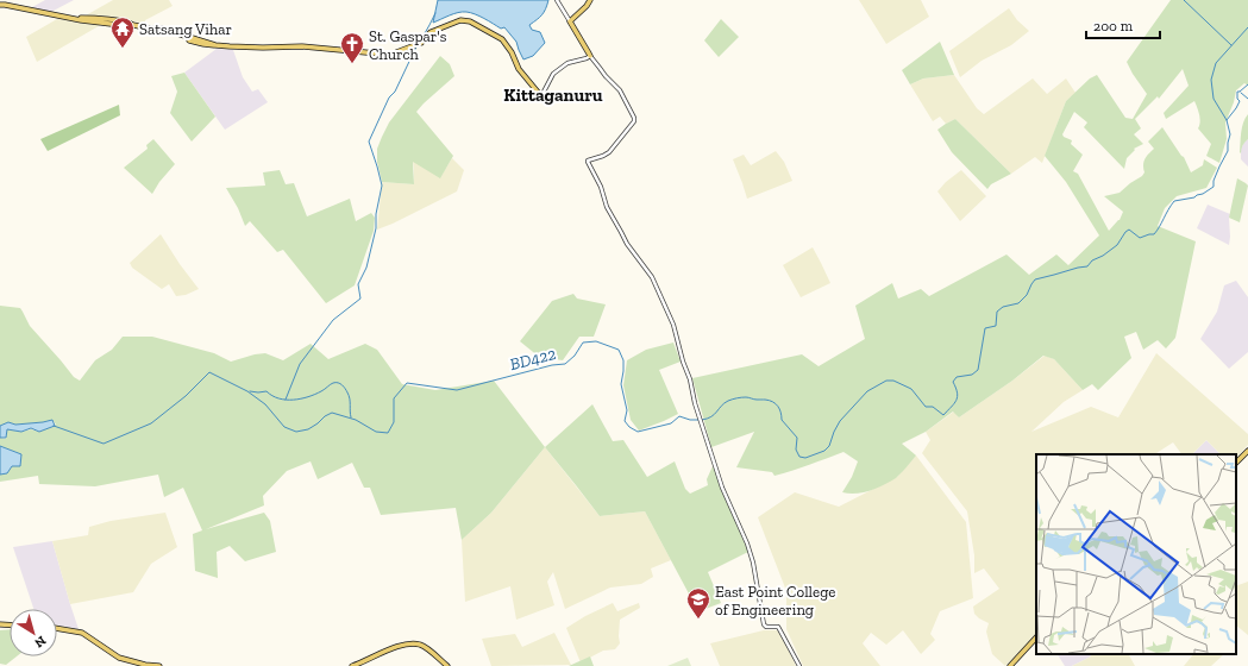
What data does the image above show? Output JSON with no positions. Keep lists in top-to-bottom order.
{
  "districts": ["Kittaganuru"],
  "water": ["BD422"],
  "places": {
    "temple": ["Satsang Vihar"],
    "church": ["St. Gaspar's Church"],
    "school or university": ["East Point College of Engineering"]
  },
  "scale_bar": "200 m",
  "north": "bottom right"
}
